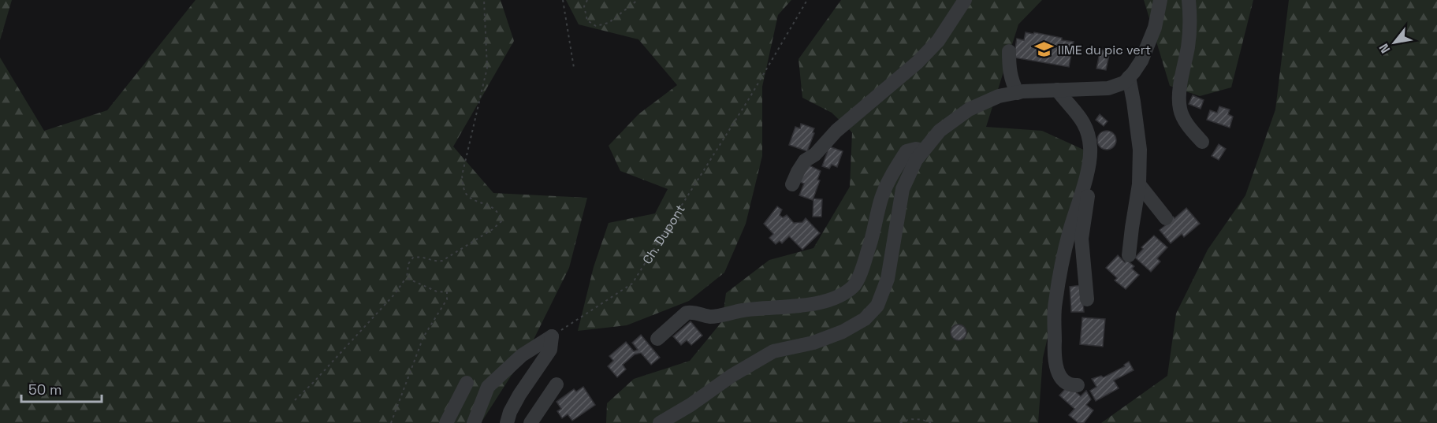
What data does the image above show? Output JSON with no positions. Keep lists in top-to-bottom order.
{
  "streets": {
    "path": ["Ch. Dupont"]
  },
  "places": {
    "school or university": ["IIME du pic vert"]
  },
  "scale_bar": "50 m",
  "north": "bottom left"
}
